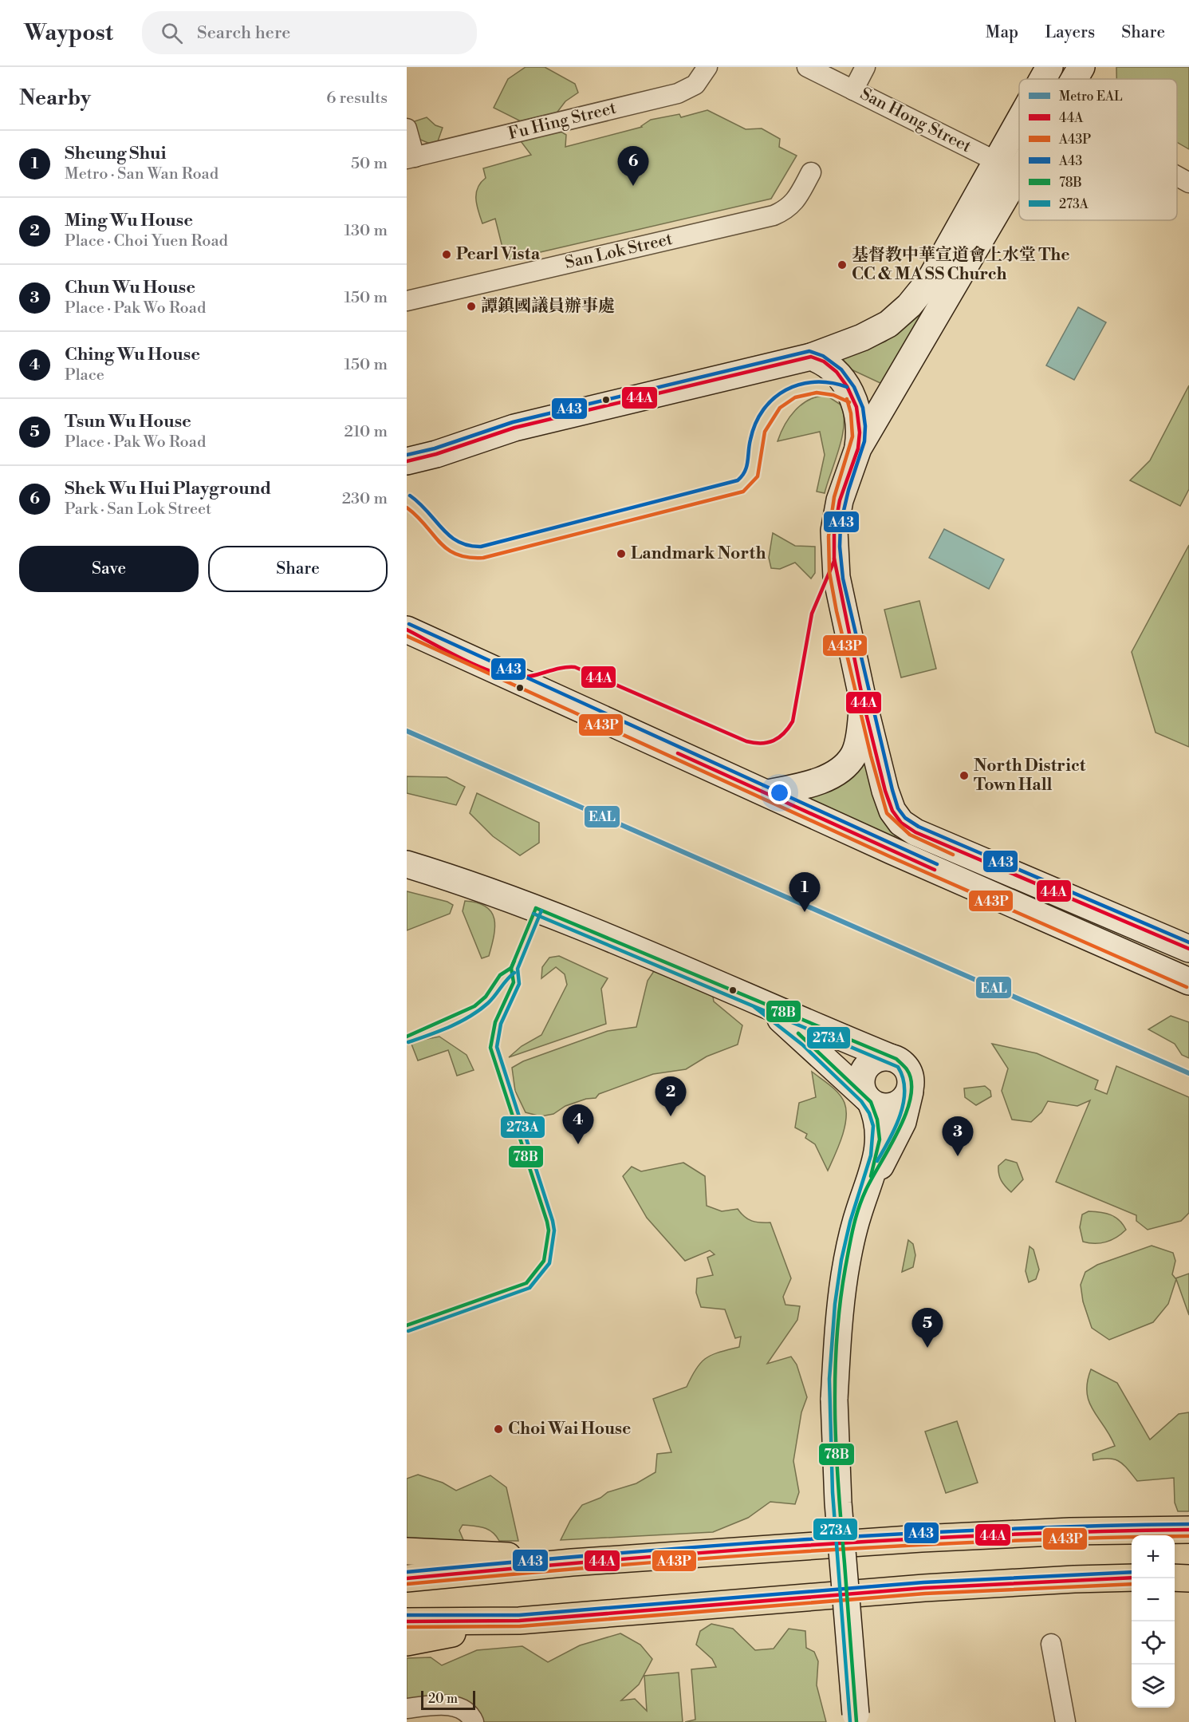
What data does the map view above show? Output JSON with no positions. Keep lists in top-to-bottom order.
{
  "streets": {
    "street": ["San Hong Street", "Fu Hing Street", "San Lok Street"]
  },
  "places": [
    "Pearl Vista",
    "基督教中華宣道會上水堂 The CC & MA SS Church",
    "譚鎮國議員辦事處",
    "Landmark North",
    "North District Town Hall",
    "Choi Wai House"
  ],
  "lines": [
    "transit line A43",
    "transit line 44A",
    "transit line A43P",
    "metro line EAL",
    "transit line 78B",
    "transit line 273A"
  ],
  "legend": [
    "Metro EAL",
    "44A",
    "A43P",
    "A43",
    "78B",
    "273A"
  ],
  "scale_bar": "20 m",
  "page": {
    "header": "Waypost",
    "search": "Search here",
    "nav": ["Map", "Layers", "Share"],
    "heading": ["Nearby", "6 results"],
    "list": [
      {
        "mark": "1",
        "name": "Sheung Shui",
        "note": "Metro · San Wan Road",
        "value": "50 m"
      },
      {
        "mark": "2",
        "name": "Ming Wu House",
        "note": "Place · Choi Yuen Road",
        "value": "130 m"
      },
      {
        "mark": "3",
        "name": "Chun Wu House",
        "note": "Place · Pak Wo Road",
        "value": "150 m"
      },
      {
        "mark": "4",
        "name": "Ching Wu House",
        "note": "Place",
        "value": "150 m"
      },
      {
        "mark": "5",
        "name": "Tsun Wu House",
        "note": "Place · Pak Wo Road",
        "value": "210 m"
      },
      {
        "mark": "6",
        "name": "Shek Wu Hui Playground",
        "note": "Park · San Lok Street",
        "value": "230 m"
      }
    ],
    "pins": [
      "6",
      "1",
      "2",
      "4",
      "3",
      "5"
    ],
    "buttons": ["Save", "Share"],
    "map_buttons": ["+", "−"],
    "scale": "20 m"
  }
}
